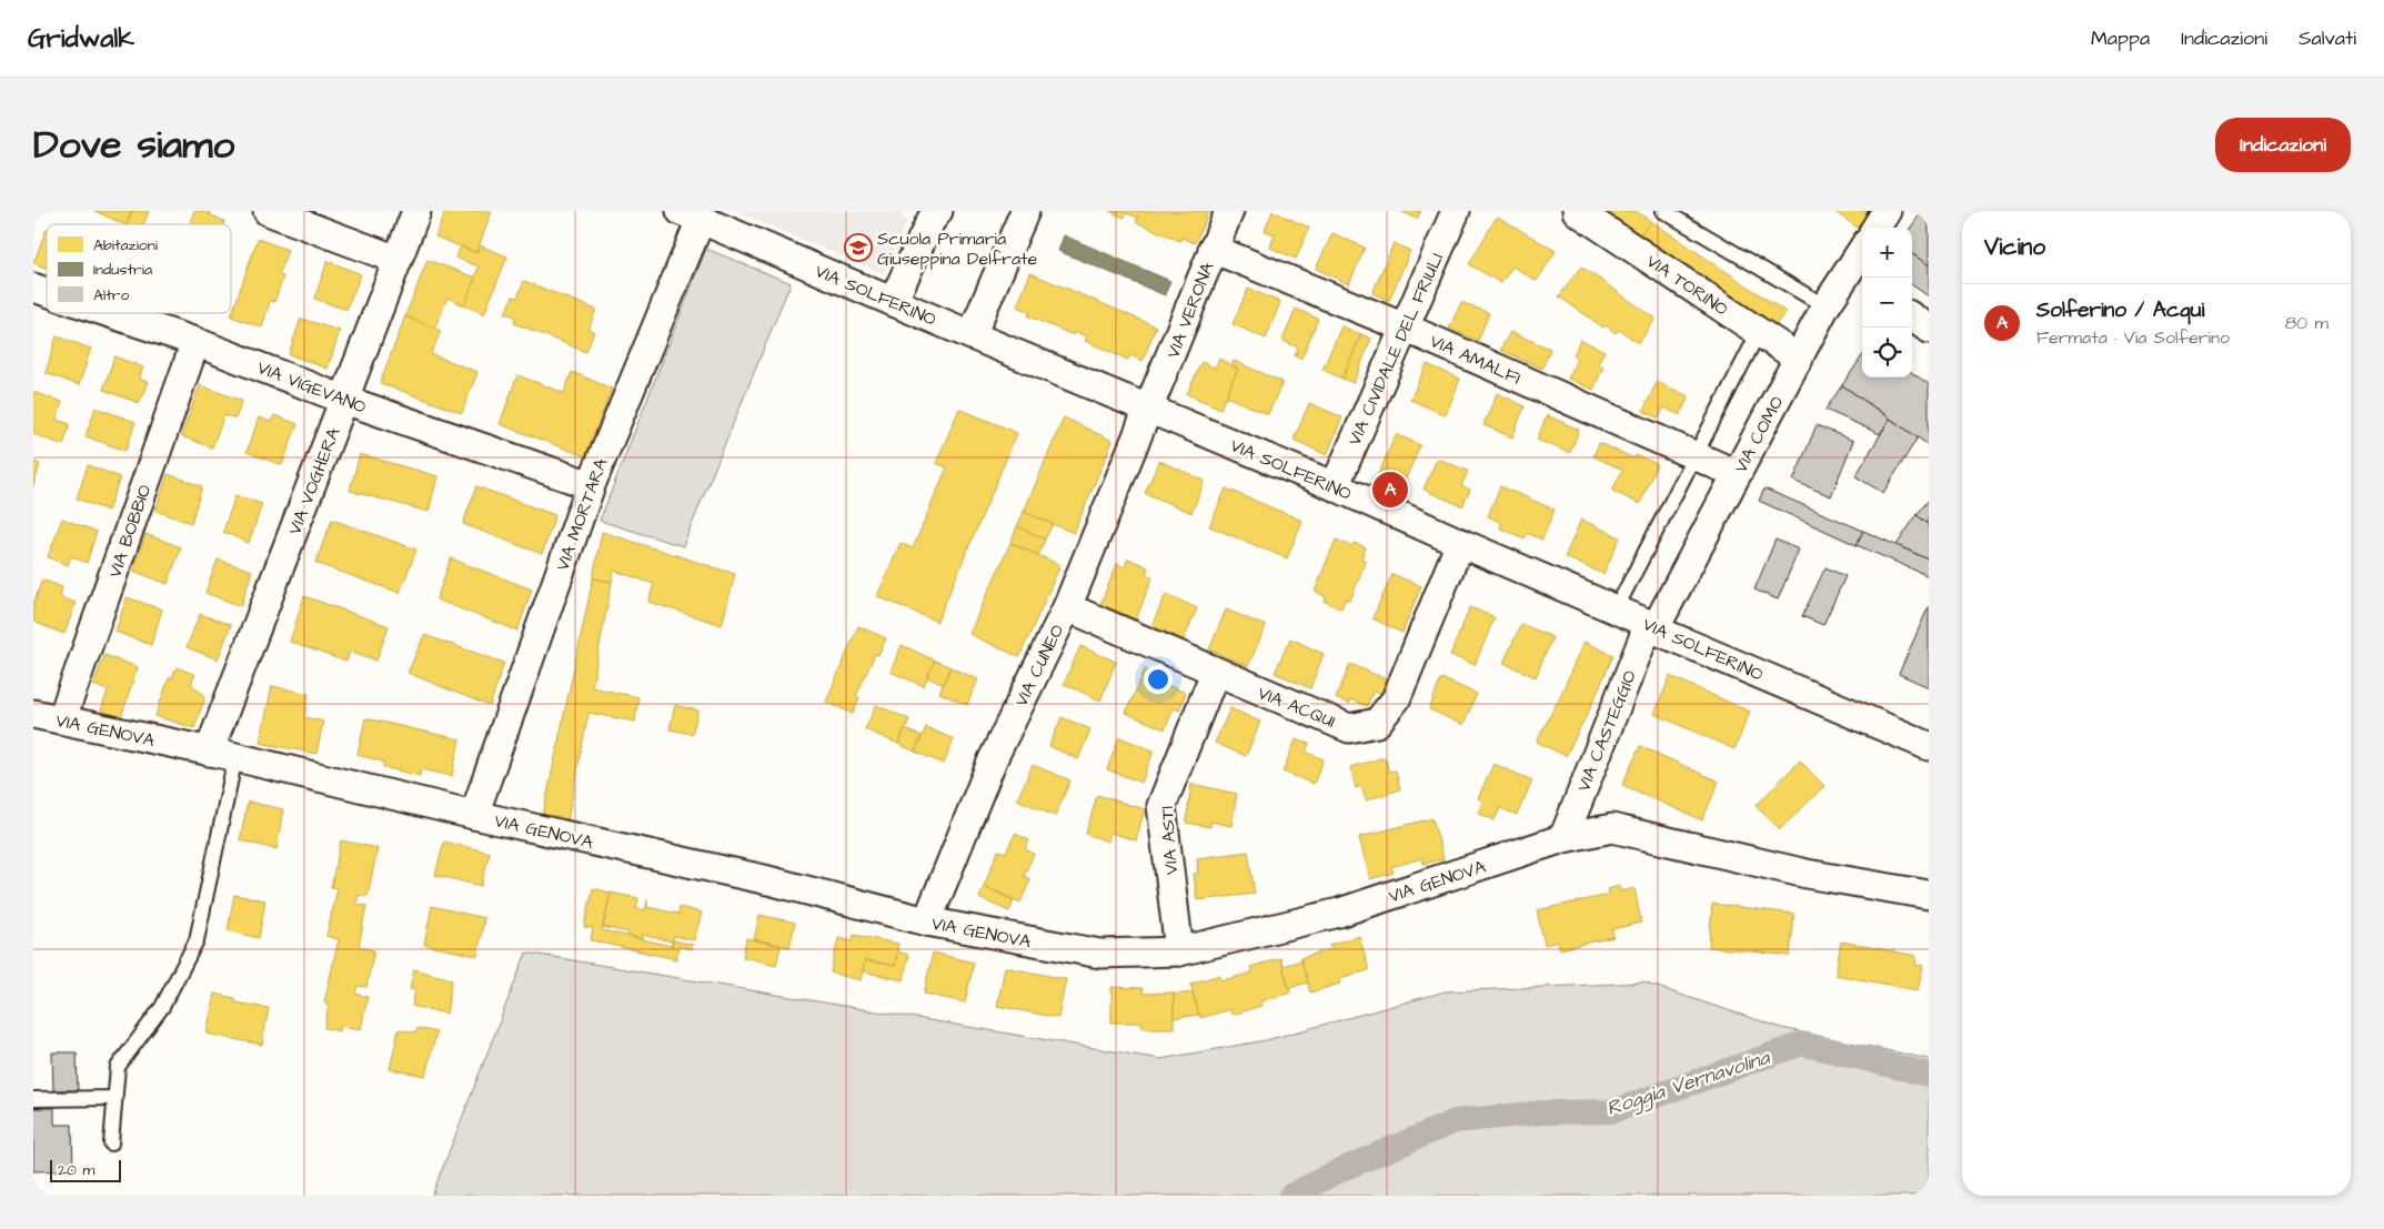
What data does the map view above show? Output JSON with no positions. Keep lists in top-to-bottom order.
{
  "streets": {
    "street": [
      "VIA TORINO",
      "VIA SOLFERINO",
      "VIA VERONA",
      "VIA CIVIDALE DEL FRIULI",
      "VIA AMALFI",
      "VIA VIGEVANO",
      "VIA COMO",
      "VIA VOGHERA",
      "VIA MORTARA",
      "VIA BOBBIO",
      "VIA CUNEO",
      "VIA ACQUI",
      "VIA GENOVA",
      "VIA CASTEGGIO",
      "VIA ASTI"
    ]
  },
  "crossings": [
    ["VIA TORINO", "VIA COMO"],
    ["VIA SOLFERINO", "VIA VERONA"],
    ["VIA SOLFERINO", "VIA CIVIDALE DEL FRIULI"],
    ["VIA SOLFERINO", "VIA COMO"],
    ["VIA SOLFERINO", "VIA MORTARA"],
    ["VIA SOLFERINO", "VIA CUNEO"],
    ["VIA SOLFERINO", "VIA ACQUI"],
    ["VIA SOLFERINO", "VIA CASTEGGIO"],
    ["VIA VERONA", "VIA AMALFI"],
    ["VIA VERONA", "VIA CUNEO"],
    ["VIA CIVIDALE DEL FRIULI", "VIA AMALFI"],
    ["VIA AMALFI", "VIA COMO"],
    ["VIA VIGEVANO", "VIA VOGHERA"],
    ["VIA VIGEVANO", "VIA MORTARA"],
    ["VIA VIGEVANO", "VIA BOBBIO"],
    ["VIA COMO", "VIA CASTEGGIO"],
    ["VIA VOGHERA", "VIA GENOVA"],
    ["VIA MORTARA", "VIA GENOVA"],
    ["VIA BOBBIO", "VIA GENOVA"],
    ["VIA CUNEO", "VIA ACQUI"],
    ["VIA CUNEO", "VIA GENOVA"],
    ["VIA ACQUI", "VIA ASTI"],
    ["VIA GENOVA", "VIA CASTEGGIO"],
    ["VIA GENOVA", "VIA ASTI"]
  ],
  "water": ["Roggia Vernavolina"],
  "places": {
    "school or university": ["Scuola Primaria Giuseppina Delfrate"]
  },
  "legend": ["Abitazioni", "Industria", "Altro"],
  "scale_bar": "20 m",
  "page": {
    "header": "Gridwalk",
    "nav": ["Mappa", "Indicazioni", "Salvati"],
    "title": "Dove siamo",
    "buttons": "Indicazioni",
    "heading": "Vicino",
    "map_buttons": ["+", "−"],
    "list": [
      {
        "mark": "A",
        "name": "Solferino / Acqui",
        "note": "Fermata · Via Solferino",
        "value": "80 m"
      }
    ],
    "pins": "A",
    "scale": "20 m"
  }
}
